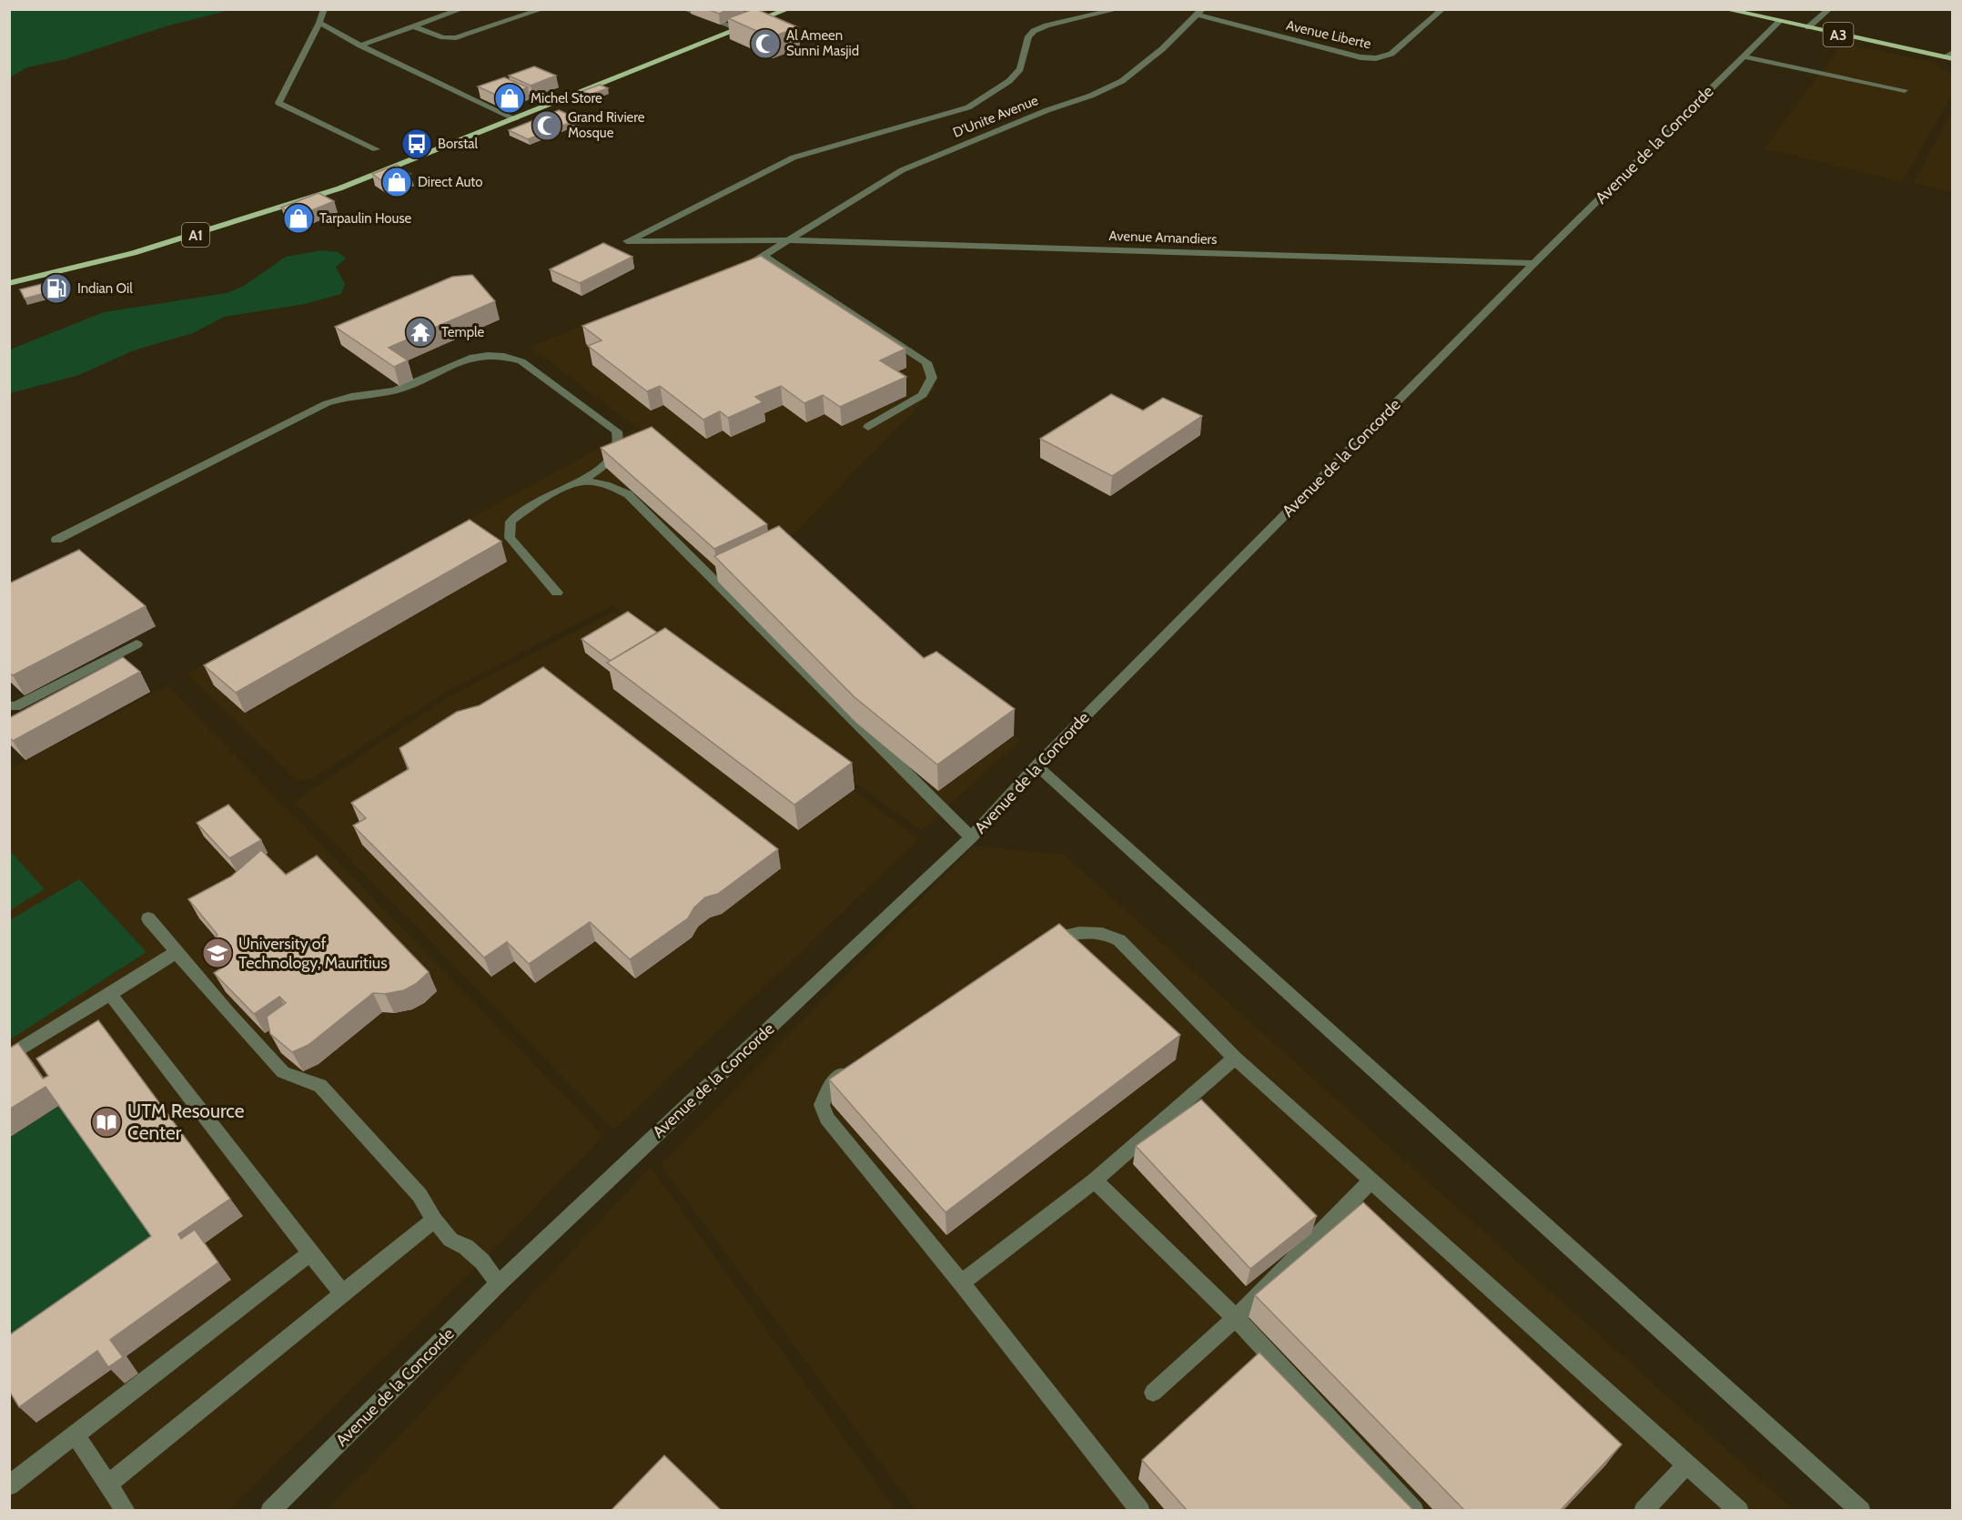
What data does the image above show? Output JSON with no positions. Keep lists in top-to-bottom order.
{
  "streets": {
    "main road": ["A3", "A1"],
    "street": [
      "Avenue Liberte",
      "D'Unite Avenue",
      "Avenue de la Concorde",
      "Avenue Amandiers"
    ]
  },
  "crossings": [
    ["Avenue Liberte", "D'Unite Avenue"],
    ["A3", "Avenue de la Concorde"],
    ["D'Unite Avenue", "Avenue Amandiers"],
    ["Avenue de la Concorde", "Avenue Amandiers"]
  ],
  "places": {
    "mosque": ["Al Ameen Sunni Masjid", "Grand Riviere Mosque"],
    "shop": ["Michel Store", "Direct Auto", "Tarpaulin House"],
    "bus stop": ["Borstal"],
    "fuel station": ["Indian Oil"],
    "temple": ["Temple"],
    "school or university": ["University of Technology, Mauritius"],
    "library": ["UTM Resource Center"]
  }
}
